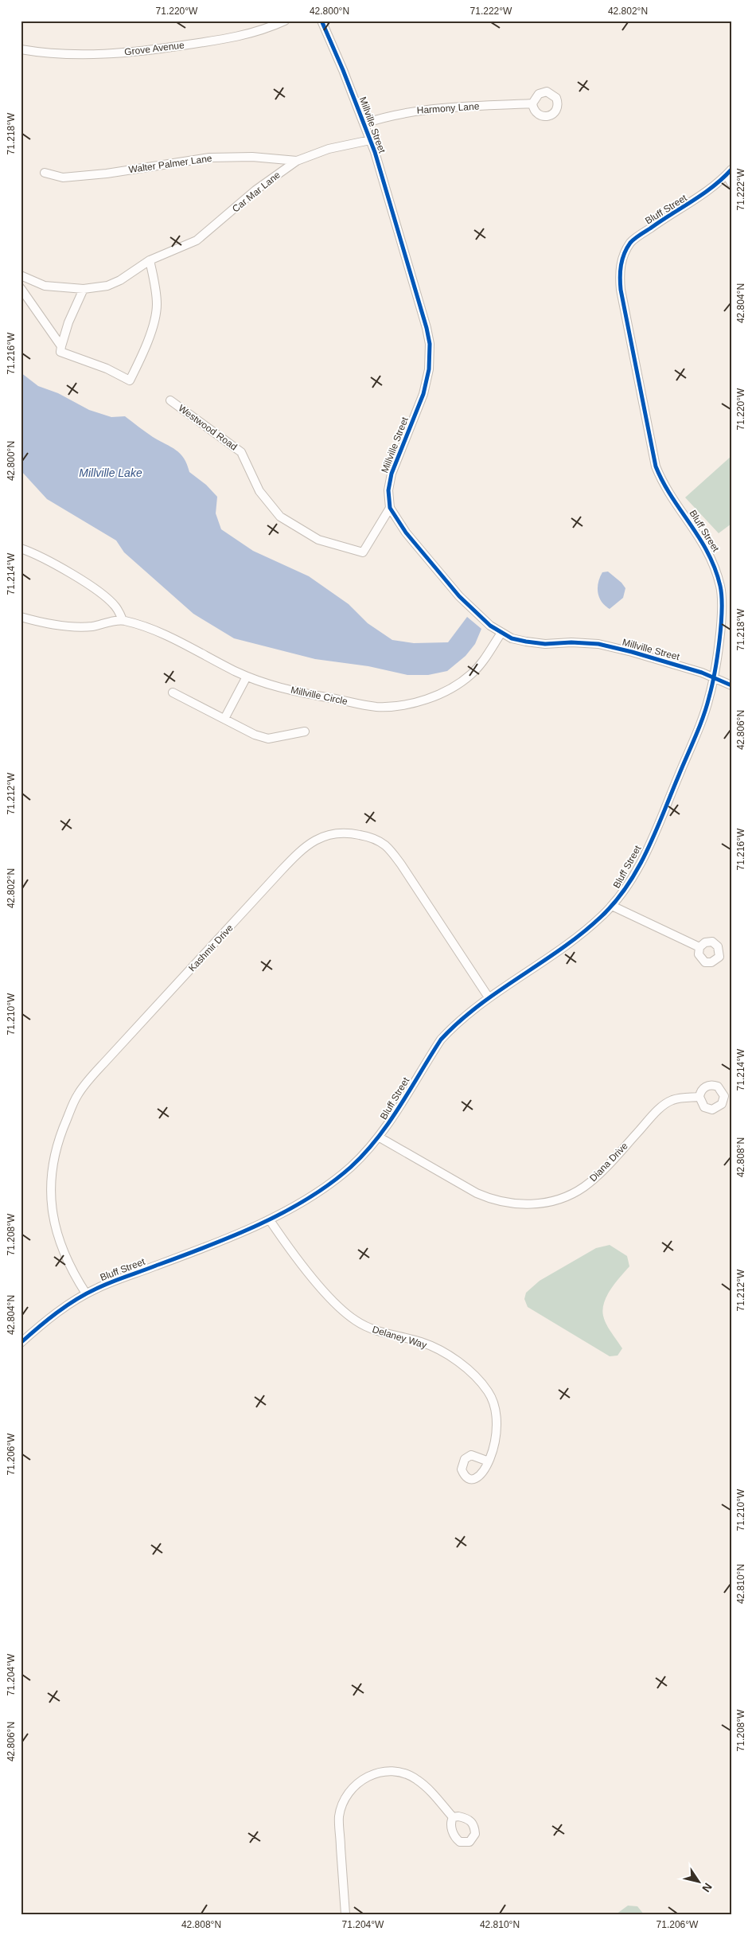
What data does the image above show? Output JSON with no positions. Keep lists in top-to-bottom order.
{
  "streets": {
    "street": [
      "Grove Avenue",
      "Harmony Lane",
      "Millville Street",
      "Walter Palmer Lane",
      "Car Mar Lane",
      "Bluff Street",
      "Westwood Road",
      "Millville Circle",
      "Kashmir Drive",
      "Diana Drive",
      "Delaney Way"
    ]
  },
  "crossings": [
    ["Harmony Lane", "Millville Street"],
    ["Millville Street", "Car Mar Lane"],
    ["Millville Street", "Bluff Street"],
    ["Millville Street", "Westwood Road"],
    ["Millville Street", "Millville Circle"],
    ["Walter Palmer Lane", "Car Mar Lane"],
    ["Bluff Street", "Kashmir Drive"],
    ["Bluff Street", "Diana Drive"],
    ["Bluff Street", "Delaney Way"]
  ],
  "water": ["Millville Lake"],
  "north": "bottom right",
  "coordinates": [
    "71.220°W",
    "42.800°N",
    "71.222°W",
    "42.802°N",
    "71.218°W",
    "42.804°N",
    "71.216°W",
    "71.214°W",
    "42.806°N",
    "71.212°W",
    "71.210°W",
    "42.808°N",
    "71.208°W",
    "71.206°W",
    "42.810°N",
    "71.204°W"
  ]
}
